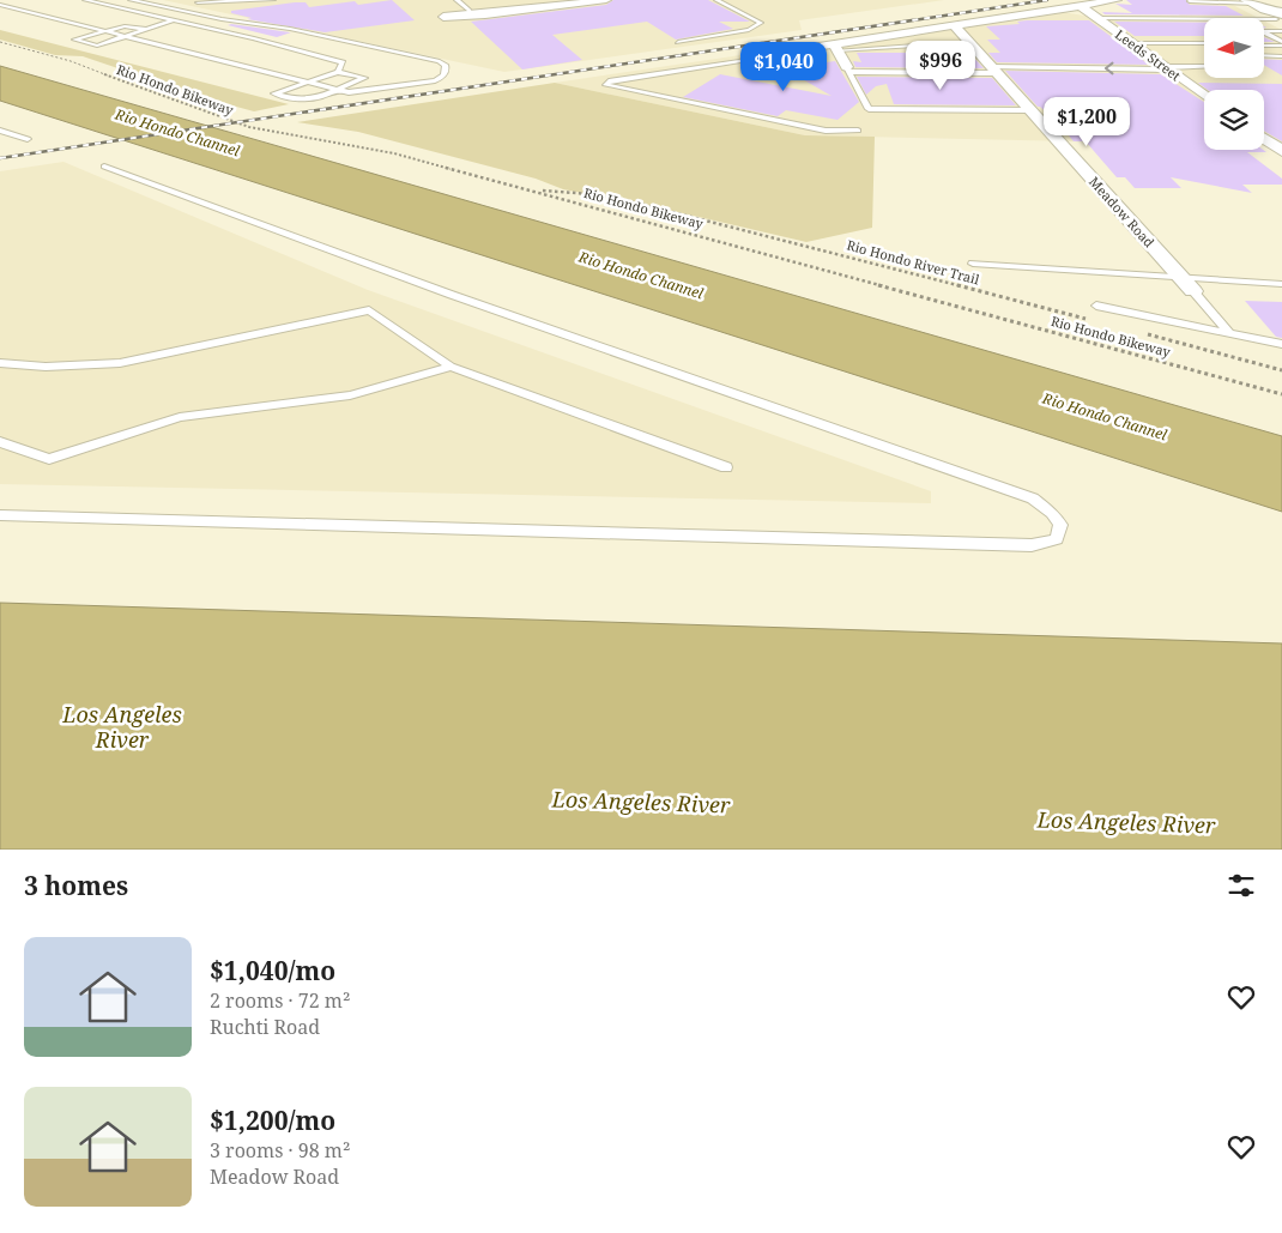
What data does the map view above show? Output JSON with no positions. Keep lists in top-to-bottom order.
{
  "streets": {
    "street": ["Leeds Street", "Meadow Road"],
    "path": ["Rio Hondo Bikeway", "Rio Hondo River Trail"]
  },
  "crossings": [
    ["Rio Hondo Bikeway", "Rio Hondo River Trail"]
  ],
  "water": ["Rio Hondo Channel", "Los Angeles River"],
  "north": "left",
  "page": {
    "price": ["$996", "$1,040", "$1,200"],
    "heading": "3 homes",
    "list": [
      {
        "name": "$1,040/mo",
        "note": "2 rooms · 72 m² · Ruchti Road"
      },
      {
        "name": "$1,200/mo",
        "note": "3 rooms · 98 m² · Meadow Road"
      }
    ]
  }
}
